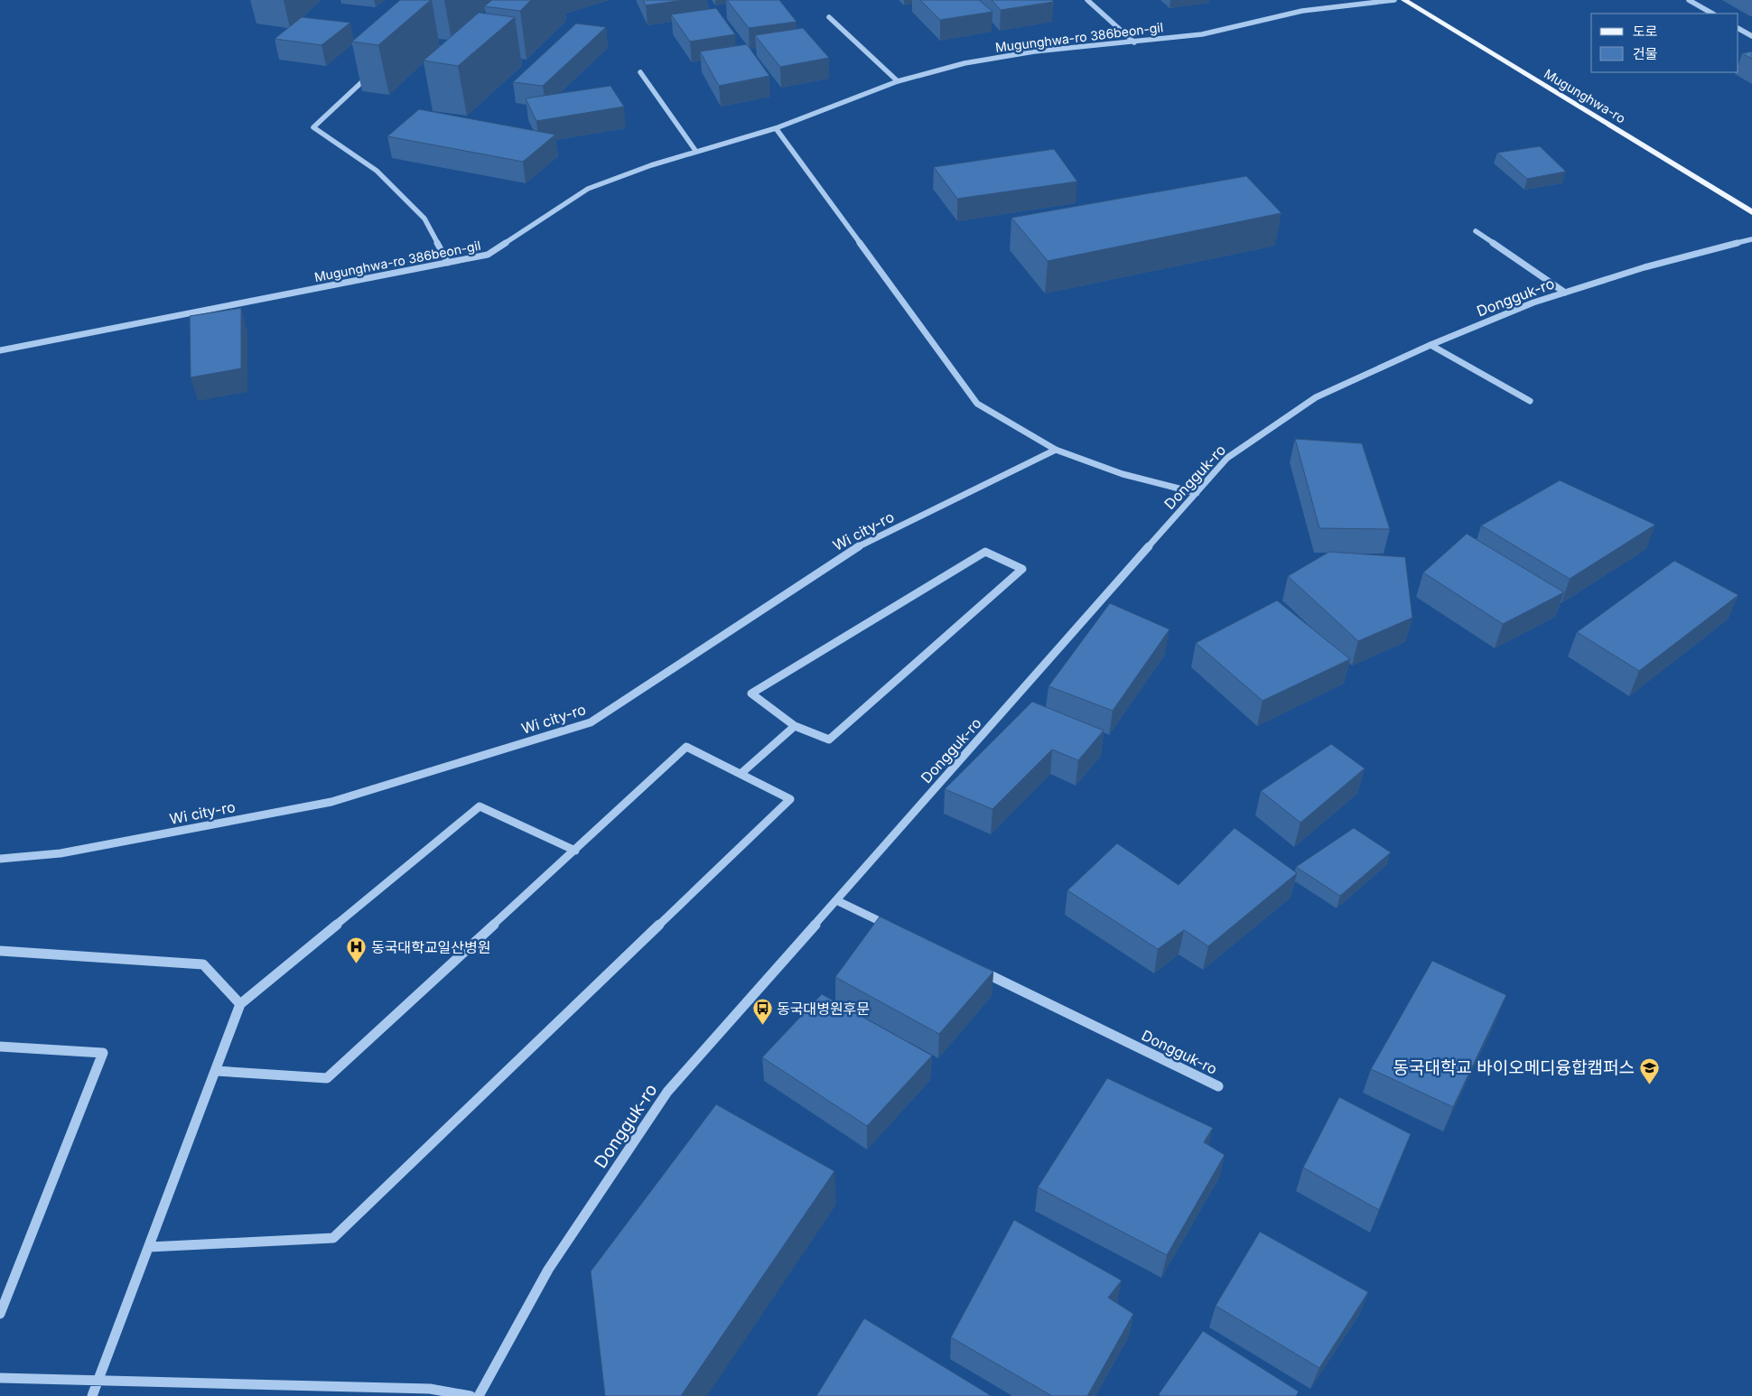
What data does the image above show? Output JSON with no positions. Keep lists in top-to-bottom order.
{
  "streets": {
    "main road": ["Mugunghwa-ro"],
    "street": ["Mugunghwa-ro 386beon-gil", "Dongguk-ro", "Wi city-ro"]
  },
  "places": {
    "hospital": ["동국대학교일산병원"],
    "bus stop": ["동국대병원후문"],
    "school or university": ["동국대학교 바이오메디융합캠퍼스"]
  },
  "legend": ["도로", "건물"]
}
